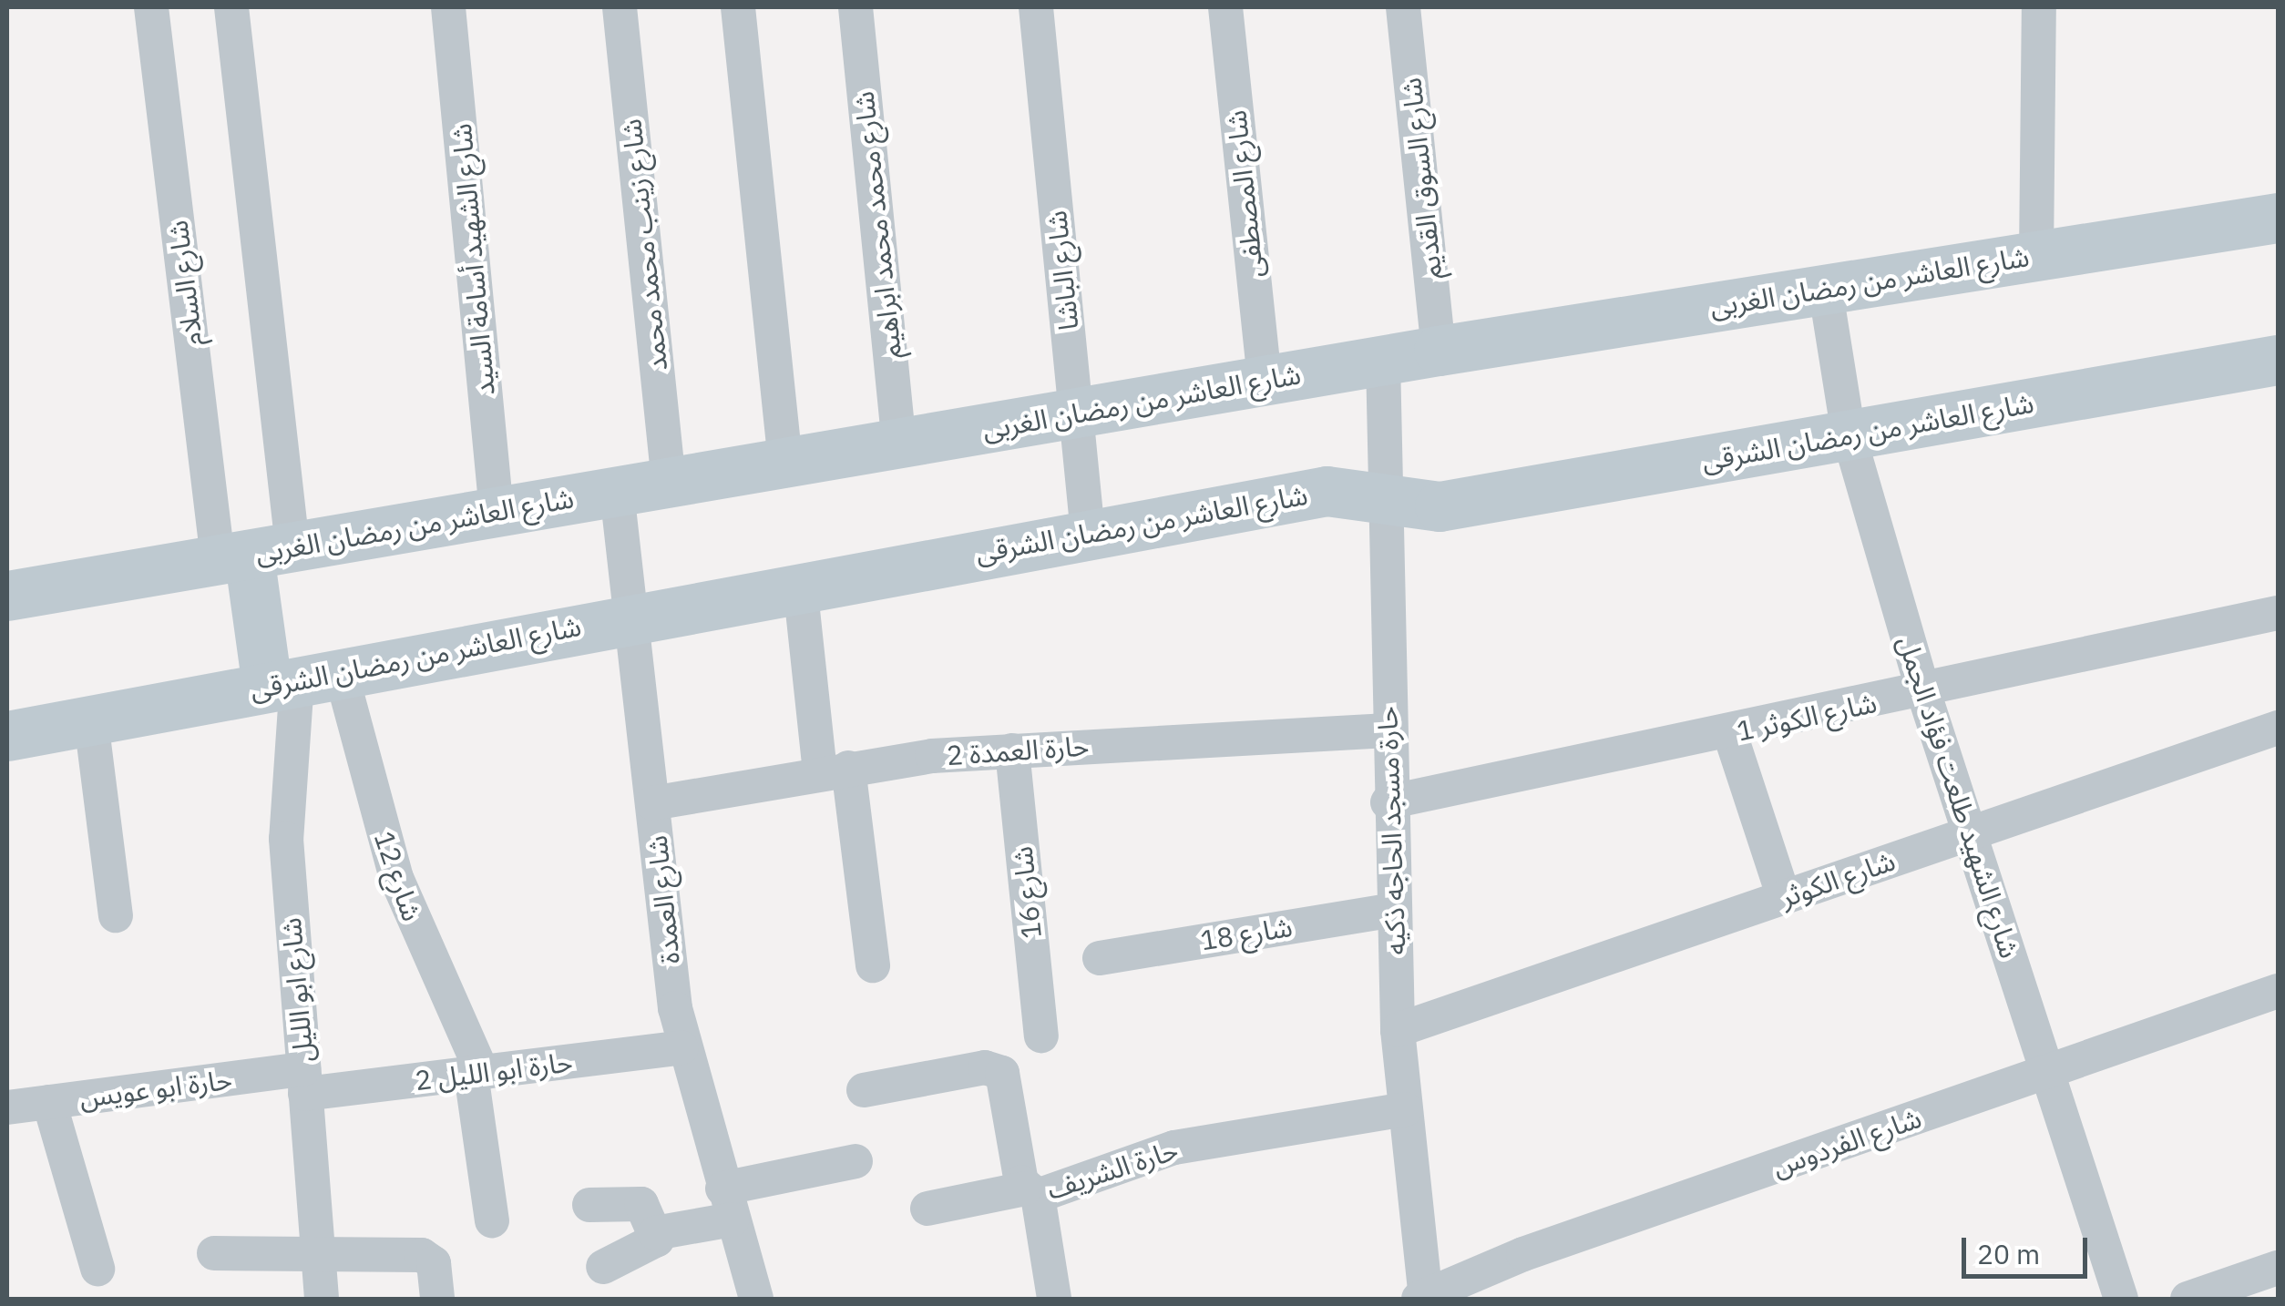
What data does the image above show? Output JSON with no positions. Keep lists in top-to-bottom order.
{
  "streets": {
    "street": [
      "شارع السوق القديم",
      "شارع المصطفى",
      "شارع محمد محمد ابراهيم",
      "شارع زينب محمد محمد",
      "شارع الشهيد أسامة السيد",
      "شارع الباشا",
      "شارع العاشر من رمضان الغربى",
      "شارع السلام",
      "شارع العاشر من رمضان الشرقى",
      "شارع الكوثر 1",
      "حارة العمدة 2",
      "شارع الشهيد طلعت فؤاد الجمل",
      "حارة مسجد الحاجه ذكيه",
      "شارع 12",
      "شارع الكوثر",
      "شارع 16",
      "شارع العمدة",
      "شارع 18",
      "شارع ابو الليل",
      "حارة ابو الليل 2",
      "حارة ابو عويس",
      "شارع الفردوس",
      "حارة الشريف"
    ]
  },
  "crossings": [
    ["شارع السوق القديم", "شارع العاشر من رمضان الغربى"],
    ["شارع المصطفى", "شارع العاشر من رمضان الغربى"],
    ["شارع محمد محمد ابراهيم", "شارع العاشر من رمضان الغربى"],
    ["شارع زينب محمد محمد", "شارع العاشر من رمضان الغربى"],
    ["شارع الشهيد أسامة السيد", "شارع العاشر من رمضان الغربى"],
    ["شارع الباشا", "شارع العاشر من رمضان الغربى"],
    ["شارع الباشا", "شارع العاشر من رمضان الشرقى"],
    ["شارع العاشر من رمضان الغربى", "شارع السلام"],
    ["شارع العاشر من رمضان الغربى", "شارع الشهيد طلعت فؤاد الجمل"],
    ["شارع العاشر من رمضان الغربى", "حارة مسجد الحاجه ذكيه"],
    ["شارع العاشر من رمضان الغربى", "شارع العمدة"],
    ["شارع العاشر من رمضان الشرقى", "شارع الشهيد طلعت فؤاد الجمل"],
    ["شارع العاشر من رمضان الشرقى", "حارة مسجد الحاجه ذكيه"],
    ["شارع العاشر من رمضان الشرقى", "شارع 12"],
    ["شارع العاشر من رمضان الشرقى", "شارع العمدة"],
    ["شارع العاشر من رمضان الشرقى", "شارع ابو الليل"],
    ["شارع الكوثر 1", "شارع الشهيد طلعت فؤاد الجمل"],
    ["شارع الكوثر 1", "حارة مسجد الحاجه ذكيه"],
    ["حارة العمدة 2", "حارة مسجد الحاجه ذكيه"],
    ["حارة العمدة 2", "شارع 16"],
    ["حارة العمدة 2", "شارع العمدة"],
    ["شارع الشهيد طلعت فؤاد الجمل", "شارع الكوثر"],
    ["شارع الشهيد طلعت فؤاد الجمل", "شارع الفردوس"],
    ["حارة مسجد الحاجه ذكيه", "شارع الكوثر"],
    ["حارة مسجد الحاجه ذكيه", "شارع 18"],
    ["حارة مسجد الحاجه ذكيه", "شارع الفردوس"],
    ["حارة مسجد الحاجه ذكيه", "حارة الشريف"],
    ["شارع 12", "شارع ابو الليل"],
    ["شارع 12", "حارة ابو الليل 2"],
    ["شارع العمدة", "حارة ابو الليل 2"],
    ["شارع ابو الليل", "حارة ابو الليل 2"],
    ["شارع ابو الليل", "حارة ابو عويس"],
    ["حارة ابو الليل 2", "حارة ابو عويس"]
  ],
  "scale_bar": "20 m"
}
